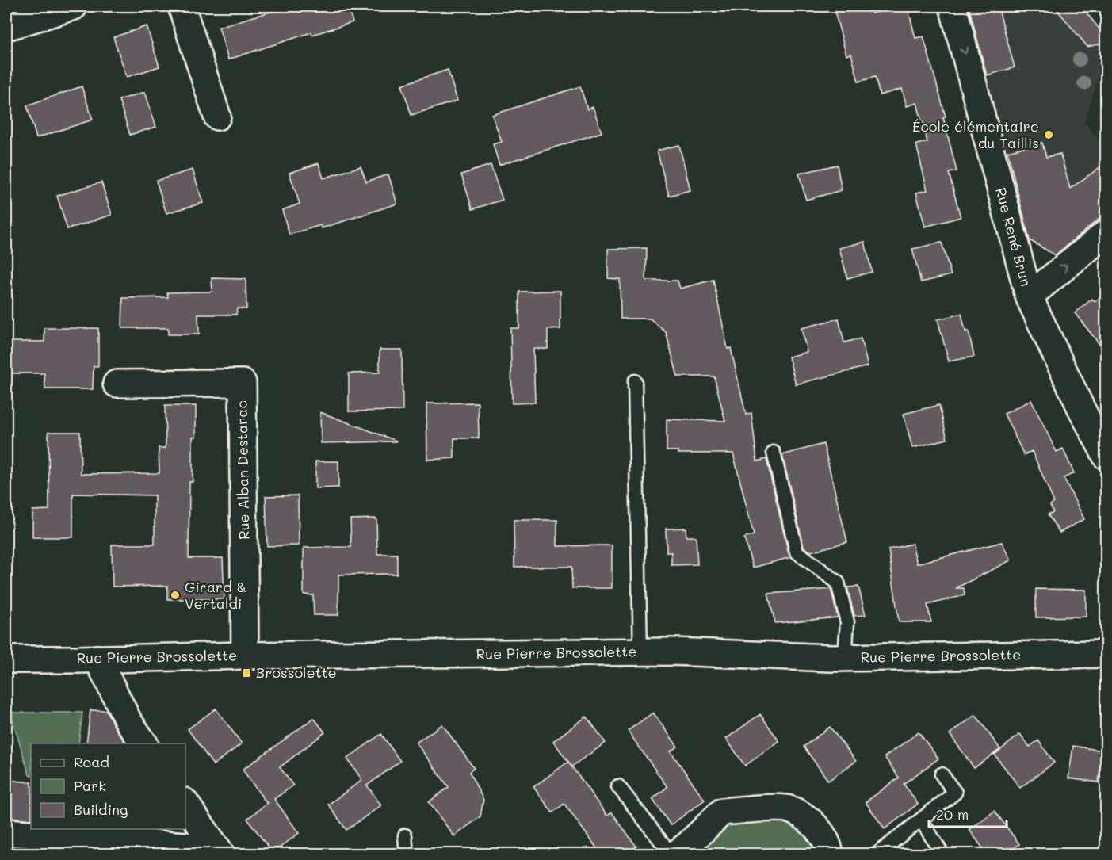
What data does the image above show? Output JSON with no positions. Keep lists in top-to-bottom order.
{
  "streets": {
    "street": ["Rue René Brun", "Rue Alban Destarac", "Rue Pierre Brossolette"]
  },
  "crossings": [
    ["Rue Alban Destarac", "Rue Pierre Brossolette"]
  ],
  "one_way": ["Rue René Brun"],
  "places": {
    "other": ["École élémentaire du Taillis", "Girard & Vertaldi"],
    "transit": ["Brossolette"]
  },
  "legend": ["Road", "Park", "Building"],
  "scale_bar": "20 m"
}
